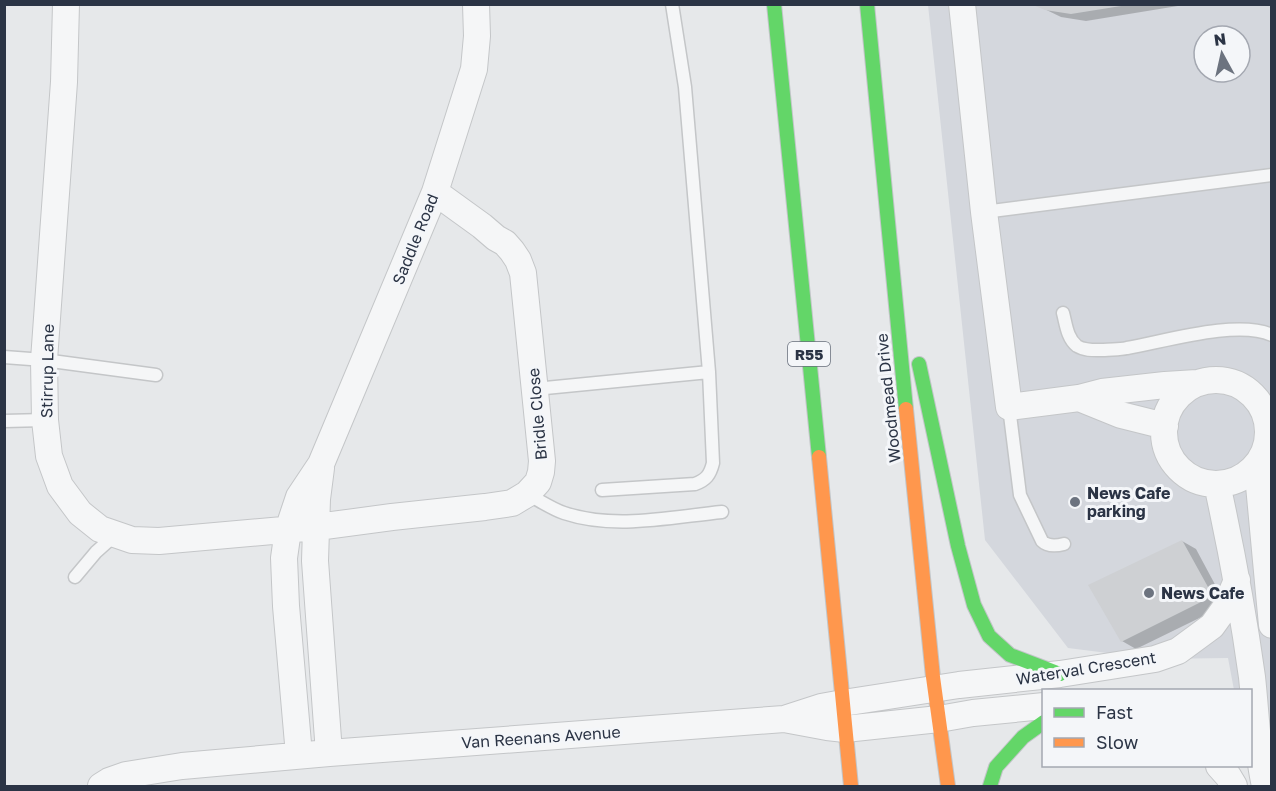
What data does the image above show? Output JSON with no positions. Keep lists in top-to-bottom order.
{
  "streets": {
    "main road": ["R55", "Woodmead Drive"],
    "street": [
      "Saddle Road",
      "Stirrup Lane",
      "Bridle Close",
      "Waterval Crescent",
      "Van Reenans Avenue"
    ]
  },
  "crossings": [
    ["Saddle Road", "Stirrup Lane"],
    ["Saddle Road", "Bridle Close"],
    ["Saddle Road", "Van Reenans Avenue"],
    ["R55", "Van Reenans Avenue"],
    ["Woodmead Drive", "Waterval Crescent"],
    ["Woodmead Drive", "Van Reenans Avenue"],
    ["Waterval Crescent", "Van Reenans Avenue"]
  ],
  "places": ["News Cafe parking", "News Cafe"],
  "legend": ["Fast", "Slow"],
  "north": "top"
}
